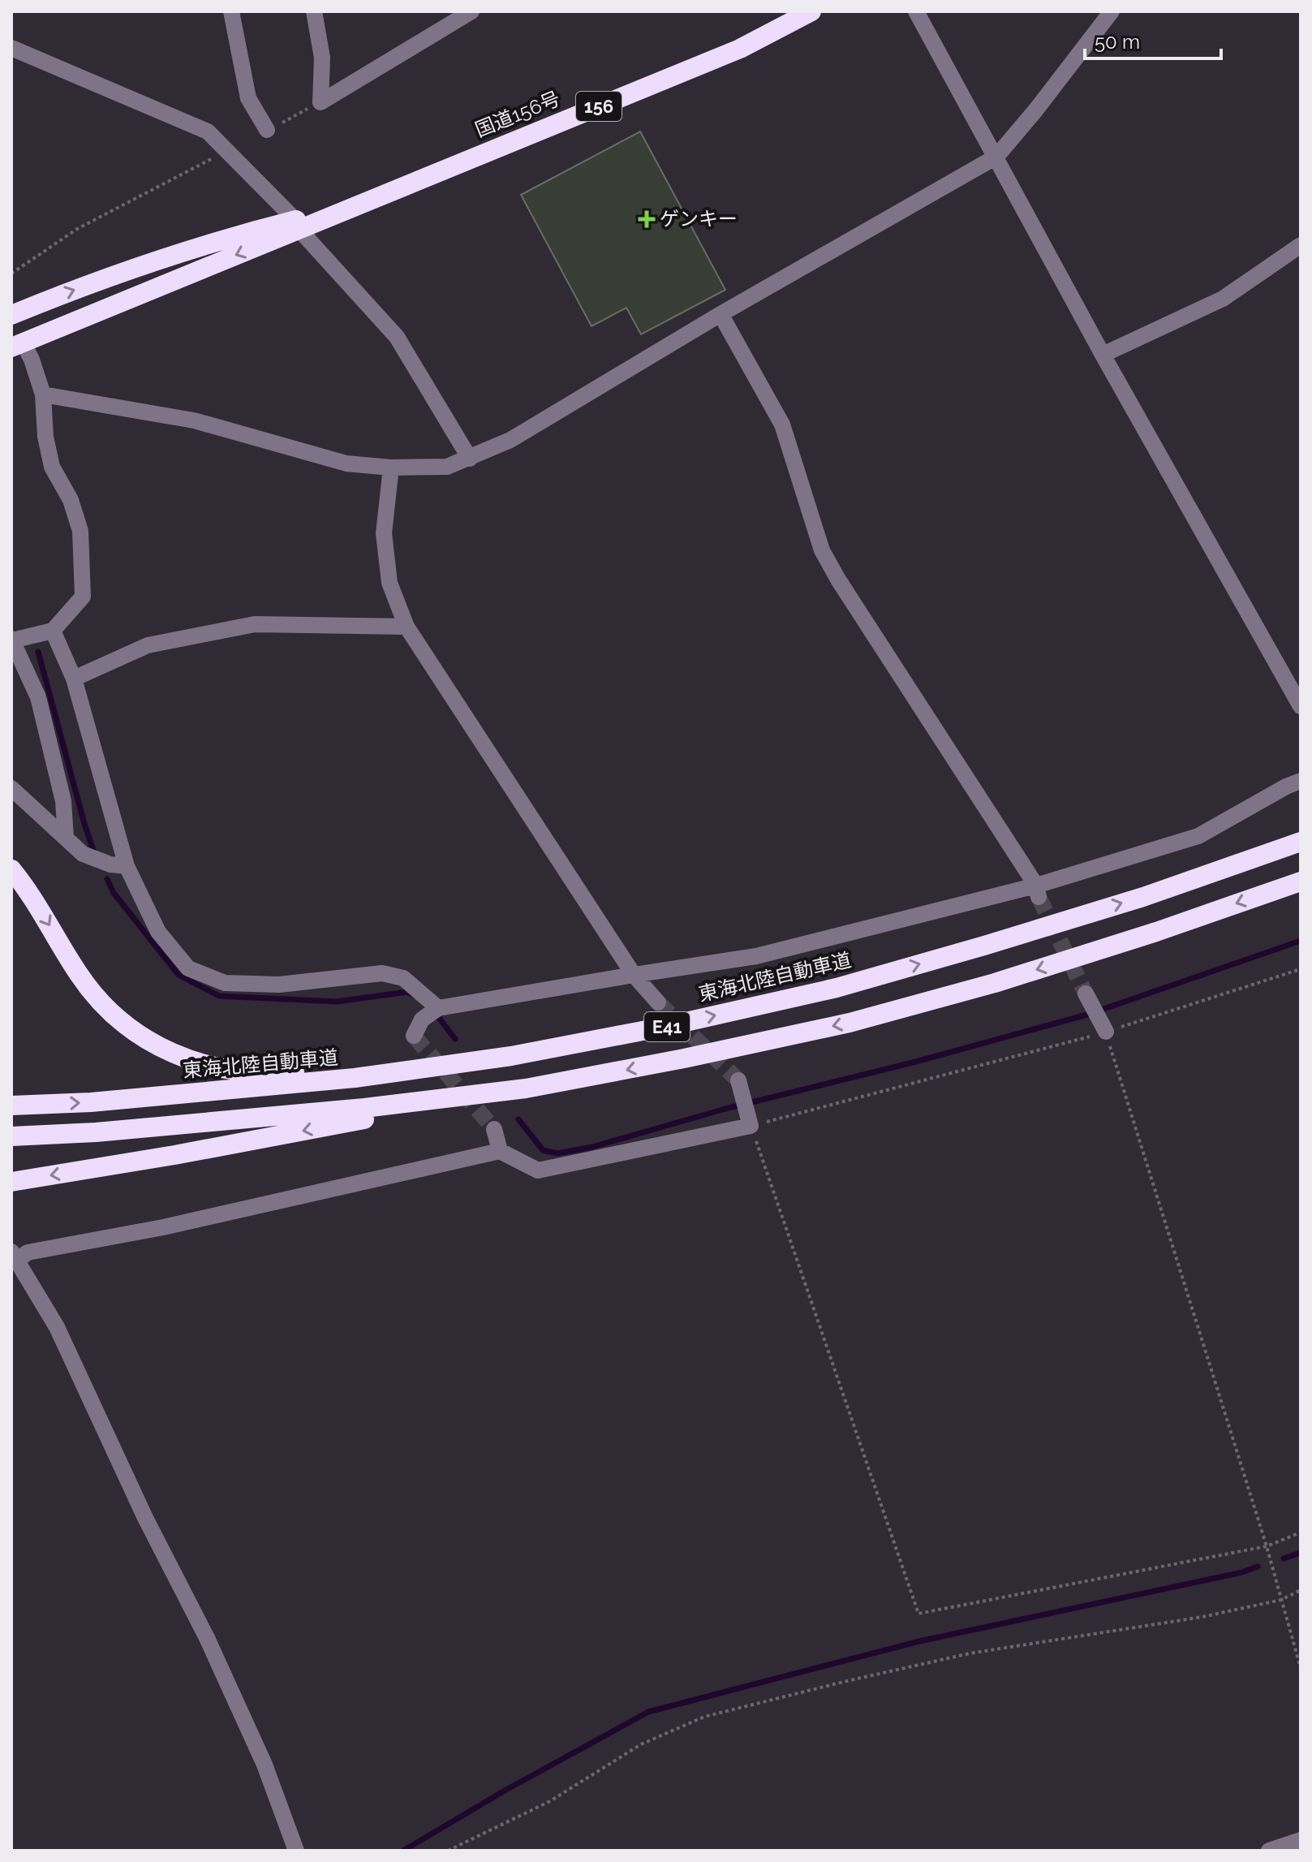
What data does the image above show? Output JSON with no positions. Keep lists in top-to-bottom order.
{
  "streets": {
    "highway": [
      "156",
      "国道156号",
      "東海北陸自動車道",
      "E41"
    ]
  },
  "places": {
    "health": ["ゲンキー"]
  },
  "scale_bar": "50 m"
}
